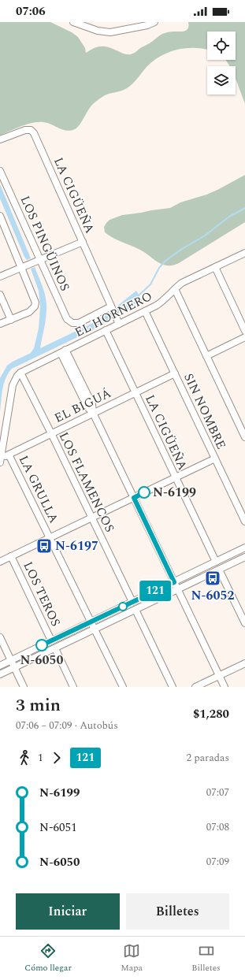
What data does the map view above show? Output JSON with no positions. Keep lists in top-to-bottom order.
{
  "streets": {
    "street": [
      "LA CIGÜEÑA",
      "LOS PINGÜINOS",
      "EL HORNERO",
      "EL BIGUÁ",
      "SIN NOMBRE",
      "LOS FLAMENCOS",
      "LA GRULLA",
      "LOS TEROS"
    ]
  },
  "crossings": [
    ["LA CIGÜEÑA", "EL HORNERO"],
    ["LA CIGÜEÑA", "EL BIGUÁ"],
    ["LOS PINGÜINOS", "EL HORNERO"],
    ["EL HORNERO", "SIN NOMBRE"],
    ["EL HORNERO", "LOS FLAMENCOS"],
    ["EL BIGUÁ", "SIN NOMBRE"],
    ["EL BIGUÁ", "LOS FLAMENCOS"],
    ["EL BIGUÁ", "LA GRULLA"]
  ],
  "places": {
    "other": ["N-6199", "N-6050"],
    "bus stop": ["N-6197", "N-6052"]
  },
  "lines": ["bus line 121"],
  "page": {
    "status": "07:06",
    "on_map": "121",
    "heading": ["3 min", "07:06 – 07:09 · Autobús", "$1,280"],
    "legs": ["1", "121", "2 paradas"],
    "list": [
      {
        "name": "N-6199",
        "value": "07:07"
      },
      {
        "name": "N-6051",
        "value": "07:08"
      },
      {
        "name": "N-6050",
        "value": "07:09"
      }
    ],
    "buttons": ["Iniciar", "Billetes"],
    "tabs": ["Cómo llegar", "Mapa", "Billetes"]
  }
}
